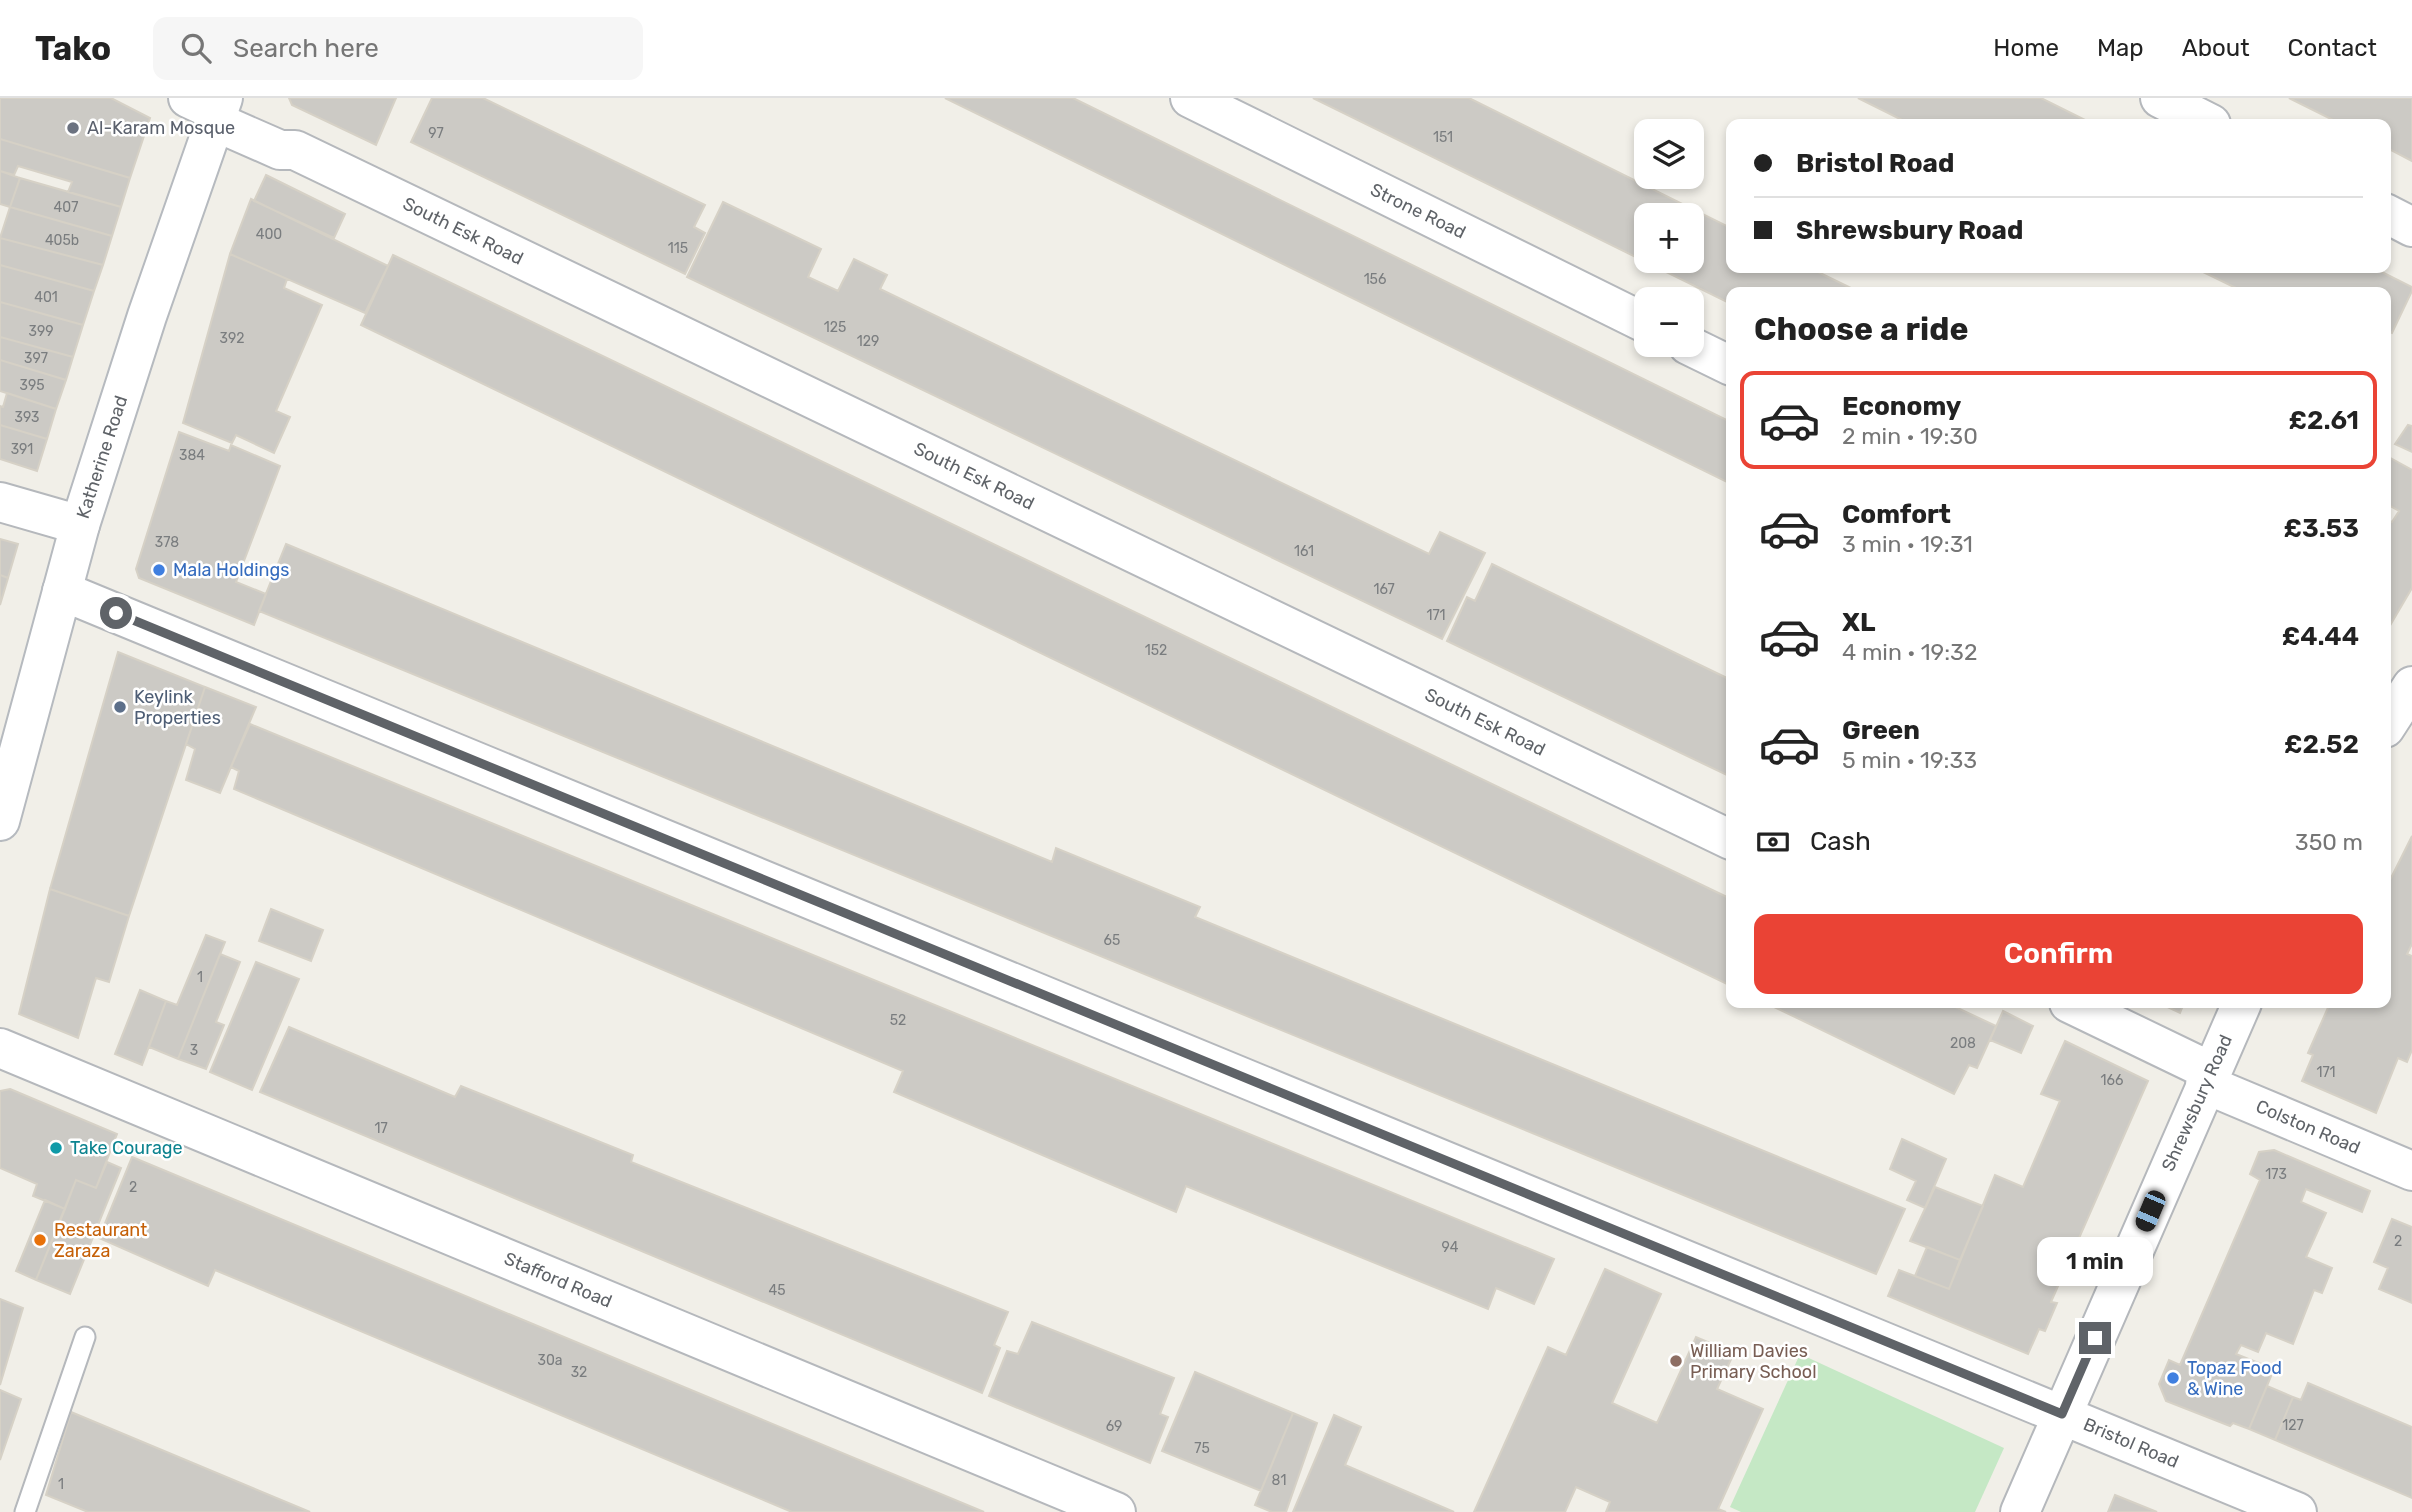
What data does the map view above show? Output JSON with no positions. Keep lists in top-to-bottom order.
{
  "streets": {
    "street": [
      "Strone Road",
      "South Esk Road",
      "Katherine Road",
      "Shrewsbury Road",
      "Colston Road",
      "Stafford Road",
      "Bristol Road"
    ]
  },
  "crossings": [
    ["South Esk Road", "Katherine Road"],
    ["Katherine Road", "Bristol Road"],
    ["Shrewsbury Road", "Colston Road"],
    ["Shrewsbury Road", "Bristol Road"]
  ],
  "places": [
    "Al-Karam Mosque",
    "Mala Holdings",
    "Keylink Properties",
    "Take Courage",
    "Restaurant Zaraza",
    "William Davies Primary School",
    "Topaz Food & Wine"
  ],
  "house_numbers": [
    "97",
    "151",
    "407",
    "400",
    "405b",
    "115",
    "156",
    "401",
    "125",
    "399",
    "392",
    "129",
    "397",
    "395",
    "393",
    "391",
    "384",
    "378",
    "161",
    "167",
    "171",
    "152",
    "65",
    "1",
    "52",
    "208",
    "3",
    "171",
    "166",
    "17",
    "173",
    "2",
    "2",
    "94",
    "45",
    "30a",
    "32",
    "127",
    "69",
    "75",
    "81",
    "1"
  ],
  "page": {
    "header": "Tako",
    "search": "Search here",
    "nav": [
      "Home",
      "Map",
      "About",
      "Contact"
    ],
    "map_buttons": ["+", "−"],
    "banner": ["Bristol Road", "Shrewsbury Road"],
    "heading": "Choose a ride",
    "list": [
      {
        "name": "Economy",
        "note": "2 min · 19:30",
        "value": "£2.61"
      },
      {
        "name": "Comfort",
        "note": "3 min · 19:31",
        "value": "£3.53"
      },
      {
        "name": "XL",
        "note": "4 min · 19:32",
        "value": "£4.44"
      },
      {
        "name": "Green",
        "note": "5 min · 19:33",
        "value": "£2.52"
      }
    ],
    "pay": ["Cash", "350 m"],
    "buttons": "Confirm",
    "bubble": "1 min"
  }
}
